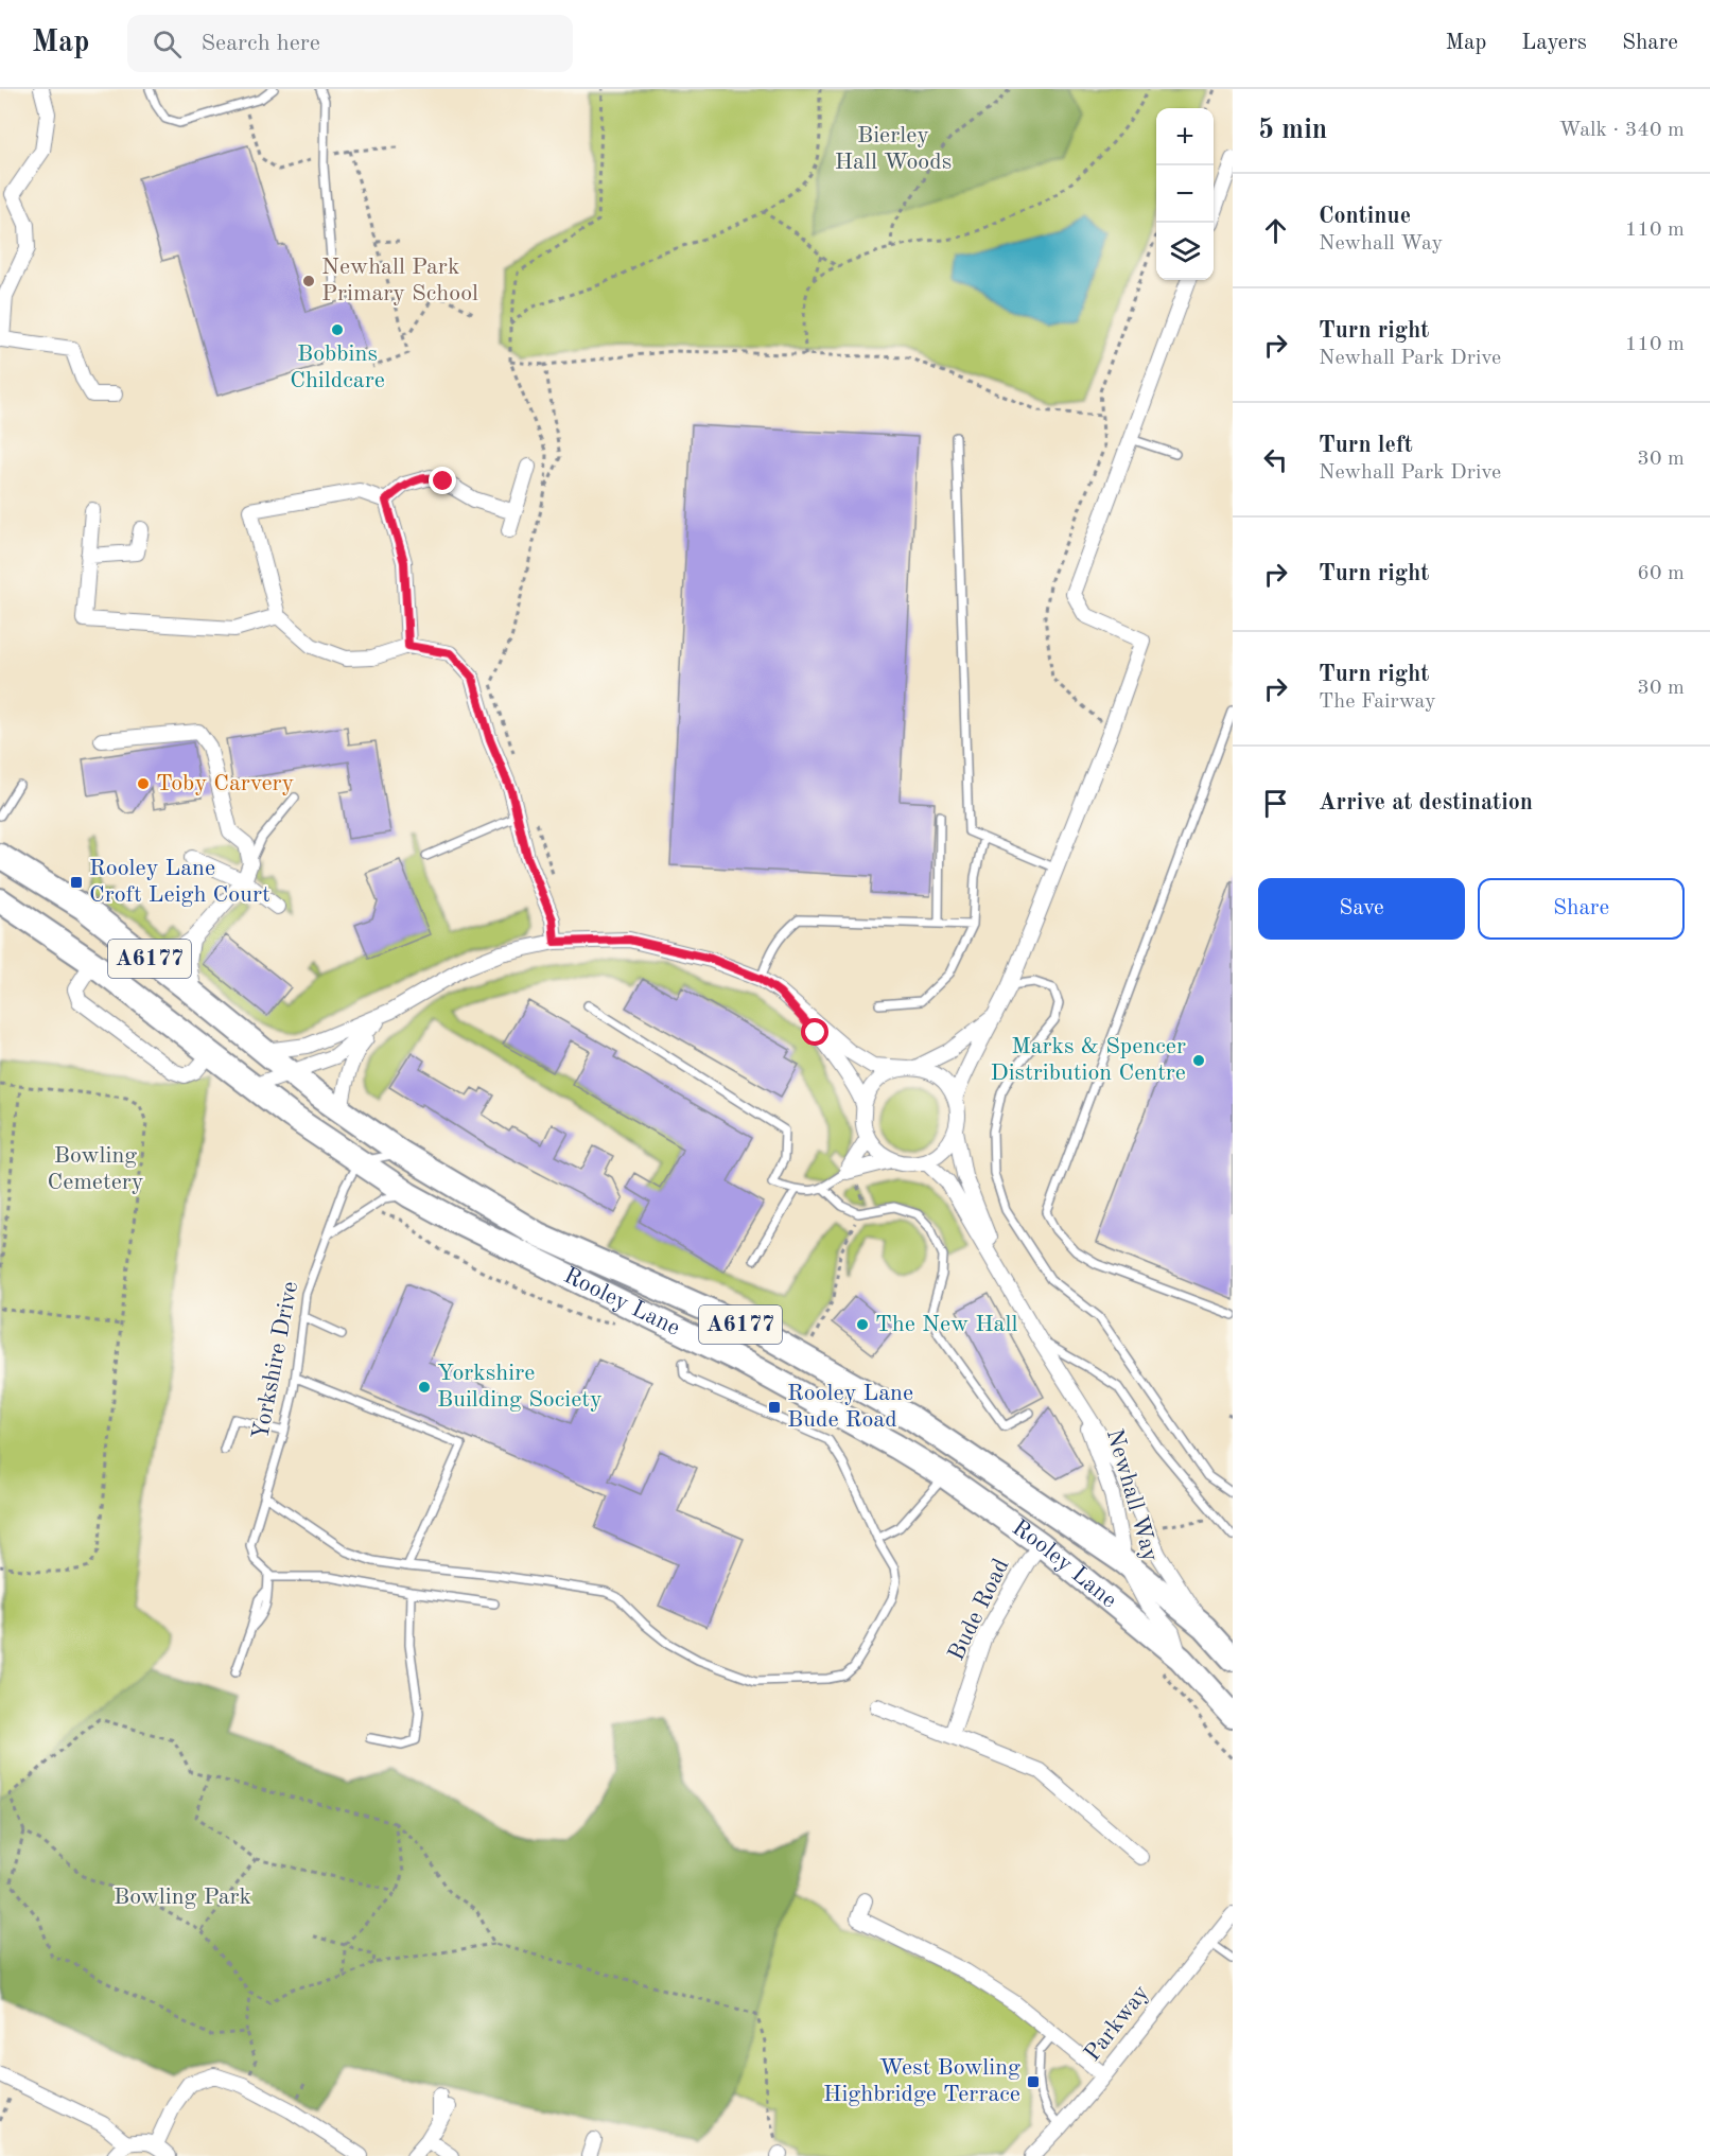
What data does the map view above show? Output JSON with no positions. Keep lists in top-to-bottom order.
{
  "streets": {
    "highway": ["A6177", "Rooley Lane"],
    "street": ["Newhall Way", "Bude Road", "Parkway"],
    "lane": ["Yorkshire Drive"]
  },
  "crossings": [
    ["Rooley Lane", "Yorkshire Drive"],
    ["Rooley Lane", "Newhall Way"],
    ["Rooley Lane", "Bude Road"]
  ],
  "parks": ["Bierley Hall Woods", "Bowling Cemetery", "Bowling Park"],
  "places": {
    "other": [
      "Newhall Park Primary School",
      "Bobbins Childcare",
      "Toby Carvery",
      "Marks & Spencer Distribution Centre",
      "The New Hall",
      "Yorkshire Building Society"
    ],
    "transit": ["Rooley Lane Croft Leigh Court", "Rooley Lane Bude Road", "West Bowling Highbridge Terrace"]
  },
  "page": {
    "header": "Map",
    "search": "Search here",
    "nav": ["Map", "Layers", "Share"],
    "heading": ["5 min", "Walk · 340 m"],
    "map_buttons": ["+", "−"],
    "list": [
      ["Continue", "Newhall Way", "110 m"],
      ["Turn right", "Newhall Park Drive", "110 m"],
      ["Turn left", "Newhall Park Drive", "30 m"],
      ["Turn right", "60 m"],
      ["Turn right", "The Fairway", "30 m"],
      "Arrive at destination"
    ],
    "buttons": ["Save", "Share"]
  }
}
